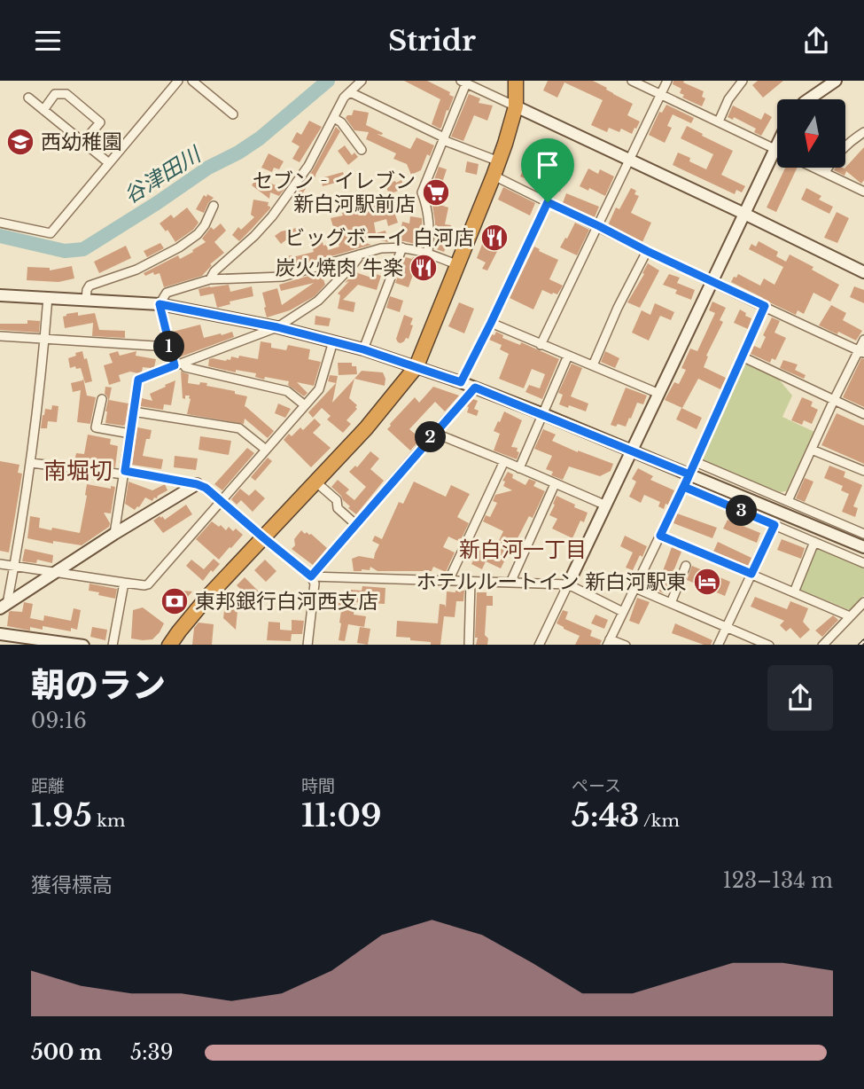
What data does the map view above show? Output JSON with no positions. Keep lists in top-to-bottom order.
{
  "districts": ["南堀切", "新白河一丁目"],
  "water": ["谷津田川"],
  "places": {
    "school or university": ["西幼稚園"],
    "supermarket": ["セブン‐イレブン 新白河駅前店"],
    "restaurant": ["ビッグボーイ 白河店", "炭火焼肉 牛楽"],
    "hotel": ["ホテルルートイン 新白河駅東"],
    "bank": ["東邦銀行白河西支店"]
  },
  "north": "bottom",
  "page": {
    "header": "Stridr",
    "pins": ["1", "2", "3"],
    "heading": ["朝のラン", "09:16"],
    "stats": [
      ["距離", "1.95 km"],
      ["時間", "11:09"],
      ["ペース", "5:43 /km"]
    ],
    "chart": ["獲得標高", "123–134 m"],
    "list": [
      {
        "name": "500 m",
        "note": "5:39"
      }
    ]
  }
}
